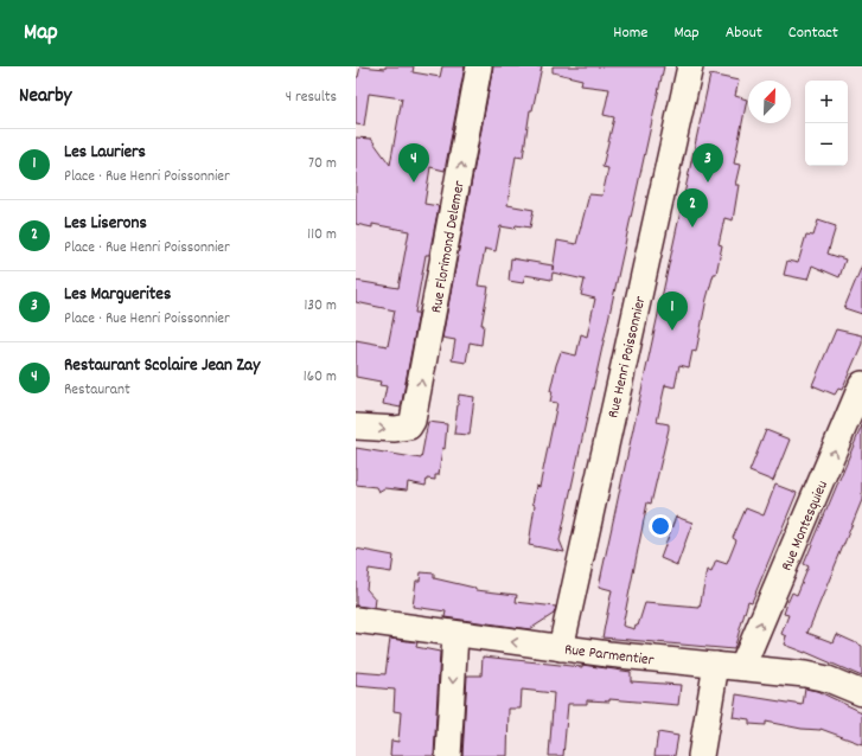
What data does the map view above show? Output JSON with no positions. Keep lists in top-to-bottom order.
{
  "streets": {
    "street": [
      "Rue Florimond Delemer",
      "Rue Henri Poissonnier",
      "Rue Montesquieu",
      "Rue Parmentier"
    ]
  },
  "crossings": [
    ["Rue Henri Poissonnier", "Rue Parmentier"],
    ["Rue Montesquieu", "Rue Parmentier"]
  ],
  "one_way": ["Rue Florimond Delemer", "Rue Montesquieu"],
  "north": "top right",
  "page": {
    "header": "Map",
    "nav": [
      "Home",
      "Map",
      "About",
      "Contact"
    ],
    "heading": ["Nearby", "4 results"],
    "map_buttons": ["+", "−"],
    "list": [
      {
        "mark": "1",
        "name": "Les Lauriers",
        "note": "Place · Rue Henri Poissonnier",
        "value": "70 m"
      },
      {
        "mark": "2",
        "name": "Les Liserons",
        "note": "Place · Rue Henri Poissonnier",
        "value": "110 m"
      },
      {
        "mark": "3",
        "name": "Les Marguerites",
        "note": "Place · Rue Henri Poissonnier",
        "value": "130 m"
      },
      {
        "mark": "4",
        "name": "Restaurant Scolaire Jean Zay",
        "note": "Restaurant",
        "value": "160 m"
      }
    ],
    "pins": [
      "3",
      "4",
      "2",
      "1"
    ]
  }
}
